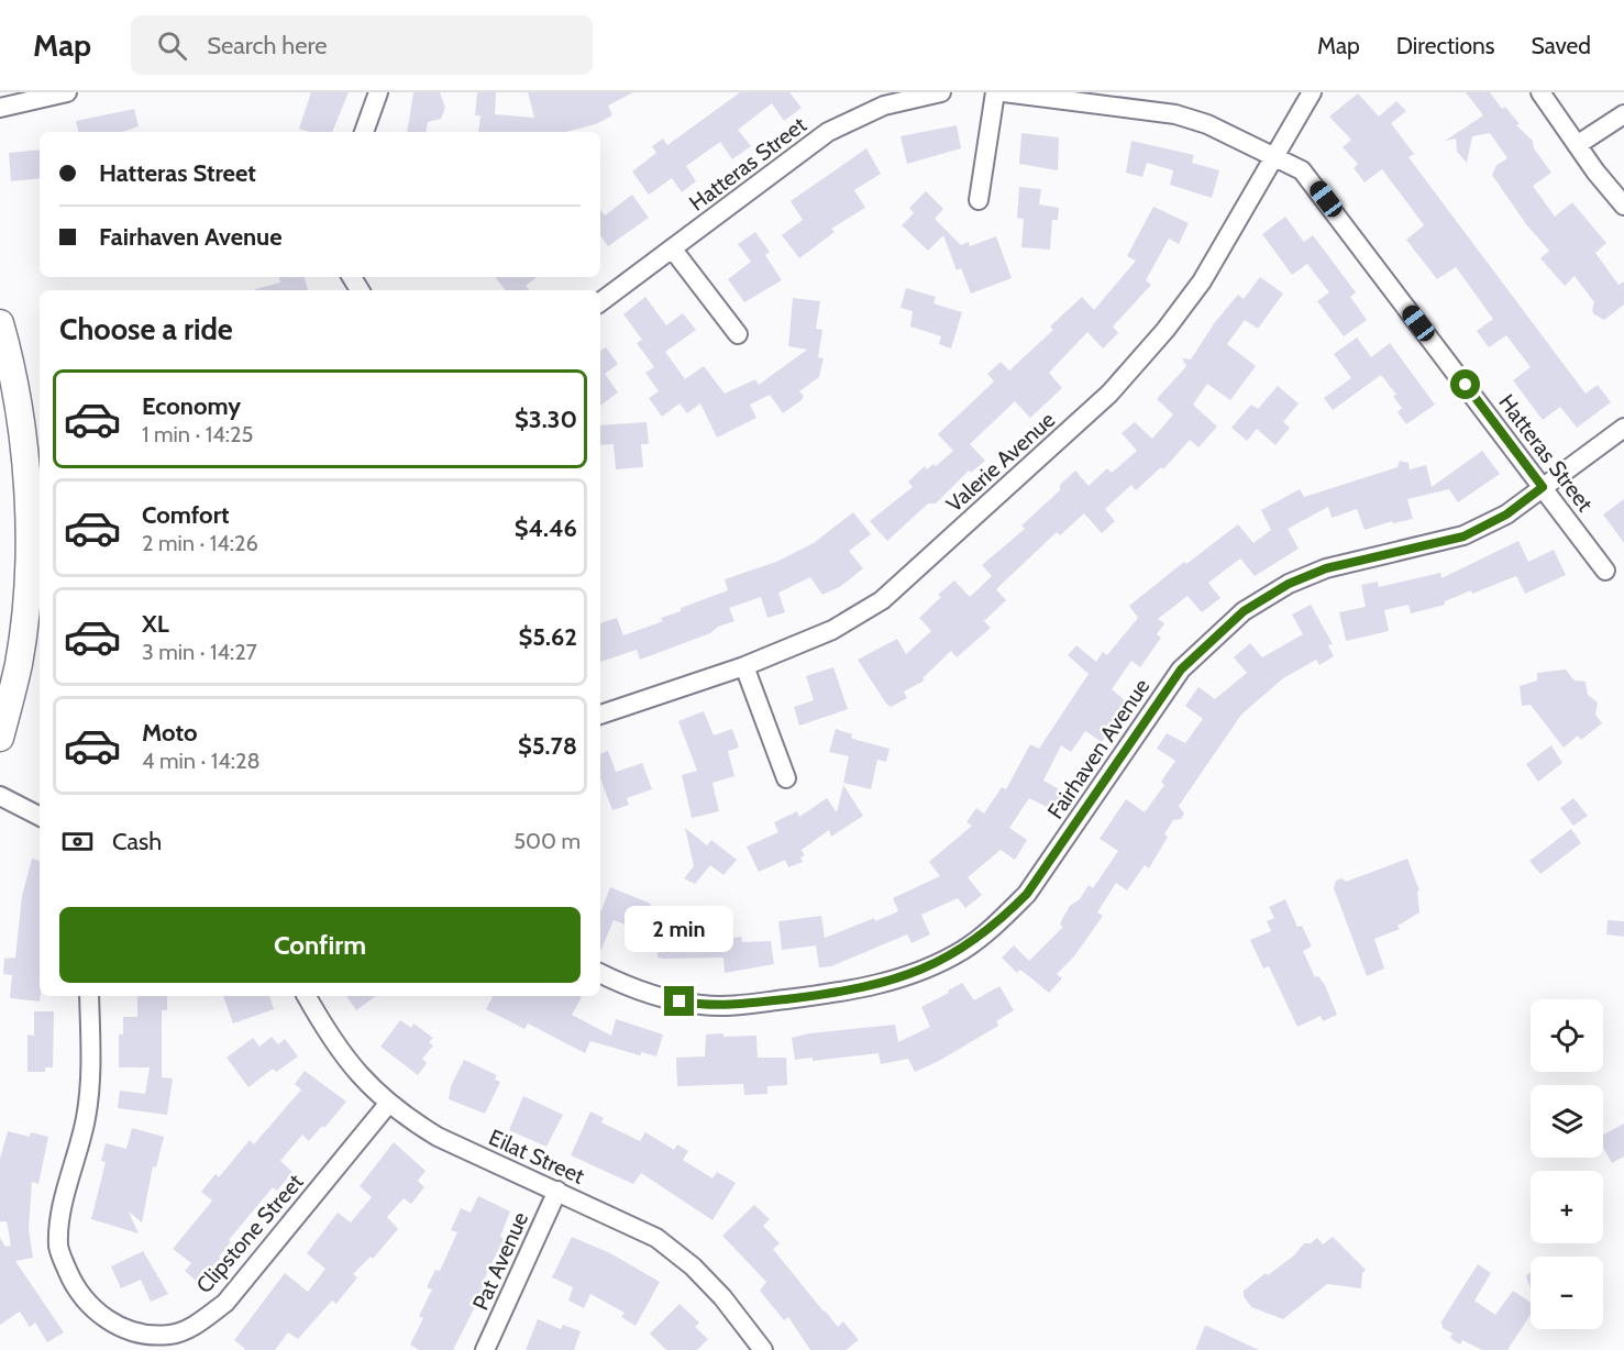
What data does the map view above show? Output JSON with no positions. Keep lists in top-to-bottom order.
{
  "streets": {
    "street": [
      "Hatteras Street",
      "Valerie Avenue",
      "Fairhaven Avenue",
      "Eilat Street",
      "Clipstone Street",
      "Pat Avenue"
    ]
  },
  "crossings": [
    ["Hatteras Street", "Valerie Avenue"],
    ["Hatteras Street", "Fairhaven Avenue"],
    ["Eilat Street", "Clipstone Street"],
    ["Eilat Street", "Pat Avenue"]
  ],
  "page": {
    "header": "Map",
    "search": "Search here",
    "nav": ["Map", "Directions", "Saved"],
    "banner": ["Hatteras Street", "Fairhaven Avenue"],
    "heading": "Choose a ride",
    "list": [
      {
        "name": "Economy",
        "note": "1 min · 14:25",
        "value": "$3.30"
      },
      {
        "name": "Comfort",
        "note": "2 min · 14:26",
        "value": "$4.46"
      },
      {
        "name": "XL",
        "note": "3 min · 14:27",
        "value": "$5.62"
      },
      {
        "name": "Moto",
        "note": "4 min · 14:28",
        "value": "$5.78"
      }
    ],
    "pay": ["Cash", "500 m"],
    "buttons": "Confirm",
    "bubble": "2 min",
    "map_buttons": ["+", "−"]
  }
}
